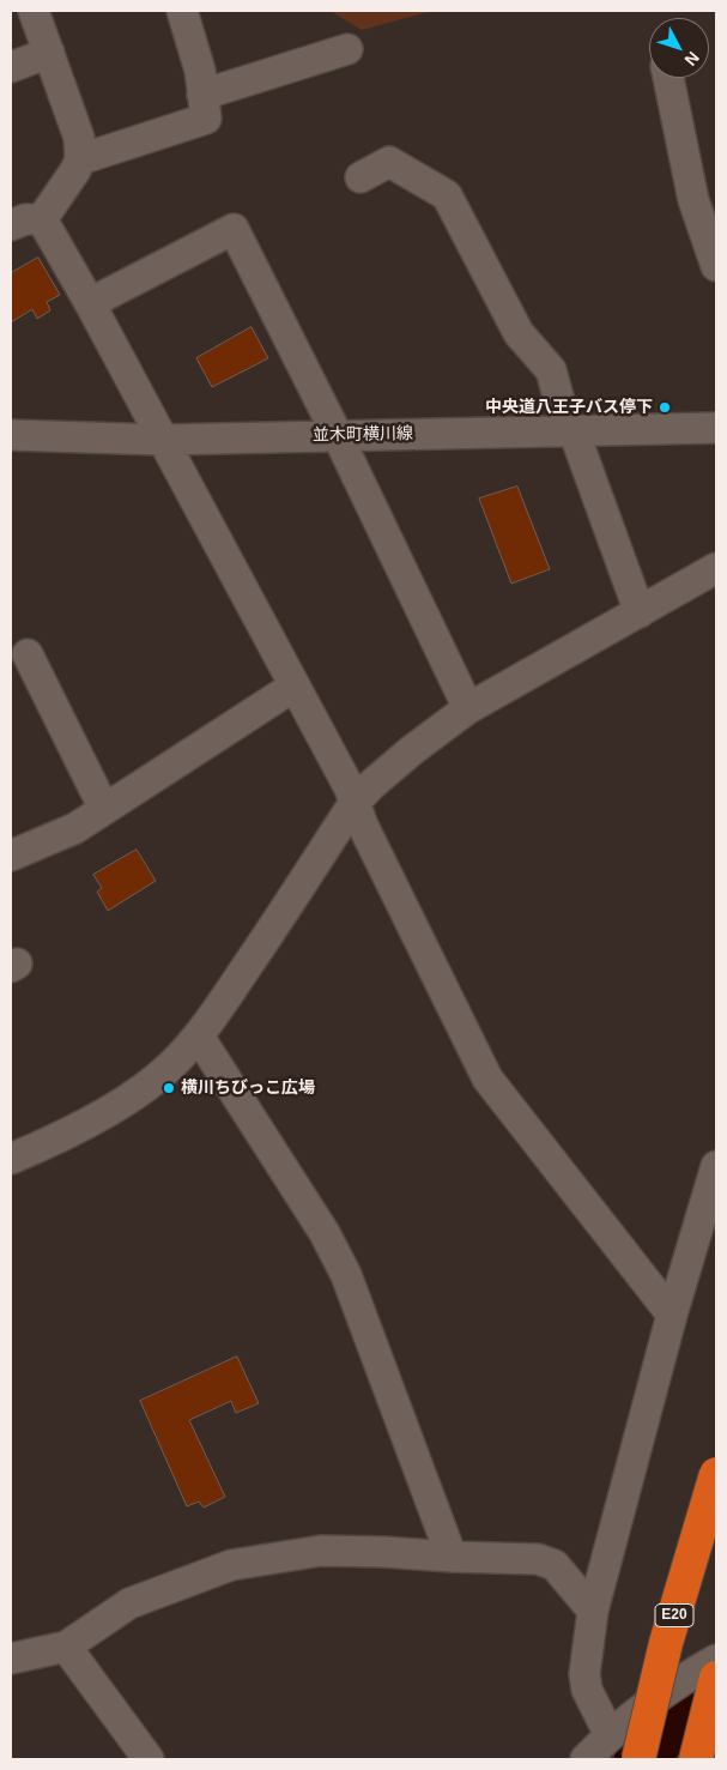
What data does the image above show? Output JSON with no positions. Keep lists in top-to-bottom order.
{
  "streets": {
    "highway": ["E20"],
    "street": ["並木町横川線"]
  },
  "places": ["中央道八王子バス停下", "横川ちびっこ広場"],
  "north": "bottom right"
}
